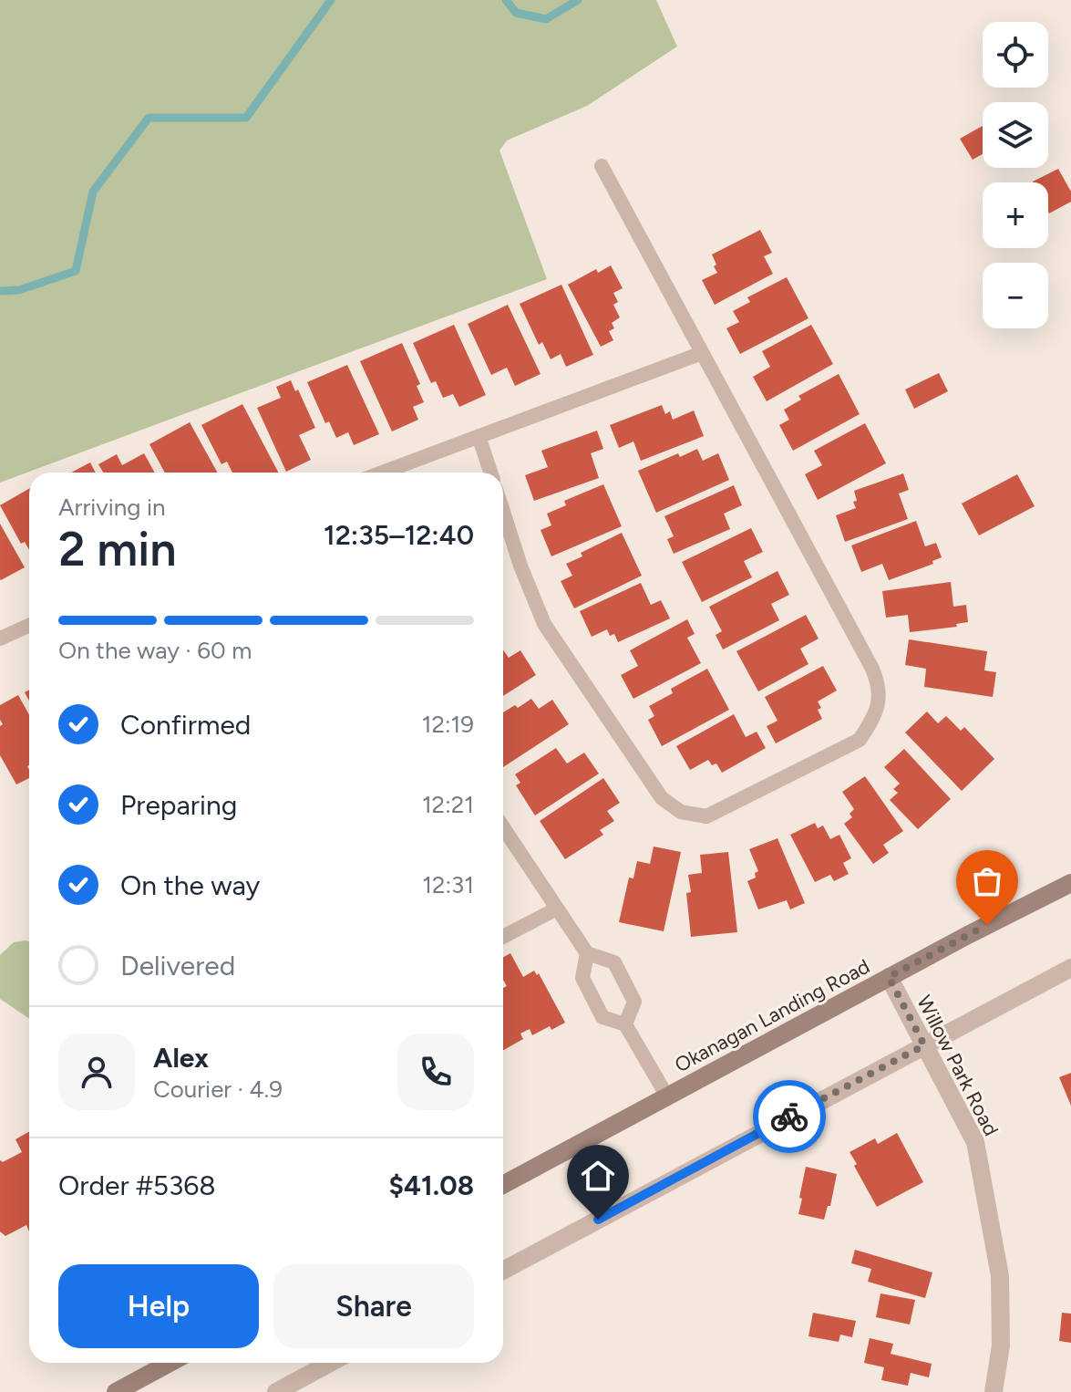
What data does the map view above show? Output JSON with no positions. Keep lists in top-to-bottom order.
{
  "streets": {
    "main road": ["Okanagan Landing Road"],
    "street": ["Willow Park Road"]
  },
  "crossings": [
    ["Okanagan Landing Road", "Willow Park Road"]
  ],
  "page": {
    "map_buttons": ["+", "−"],
    "heading": ["2 min", "Arriving in", "12:35–12:40"],
    "panel": [
      "Alex",
      "Courier · 4.9",
      "Order #5368",
      "$41.08"
    ],
    "bar": "On the way · 60 m",
    "list": [
      ["Confirmed", "12:19"],
      ["Preparing", "12:21"],
      ["On the way", "12:31"],
      "Delivered"
    ],
    "buttons": ["Help", "Share"]
  }
}
